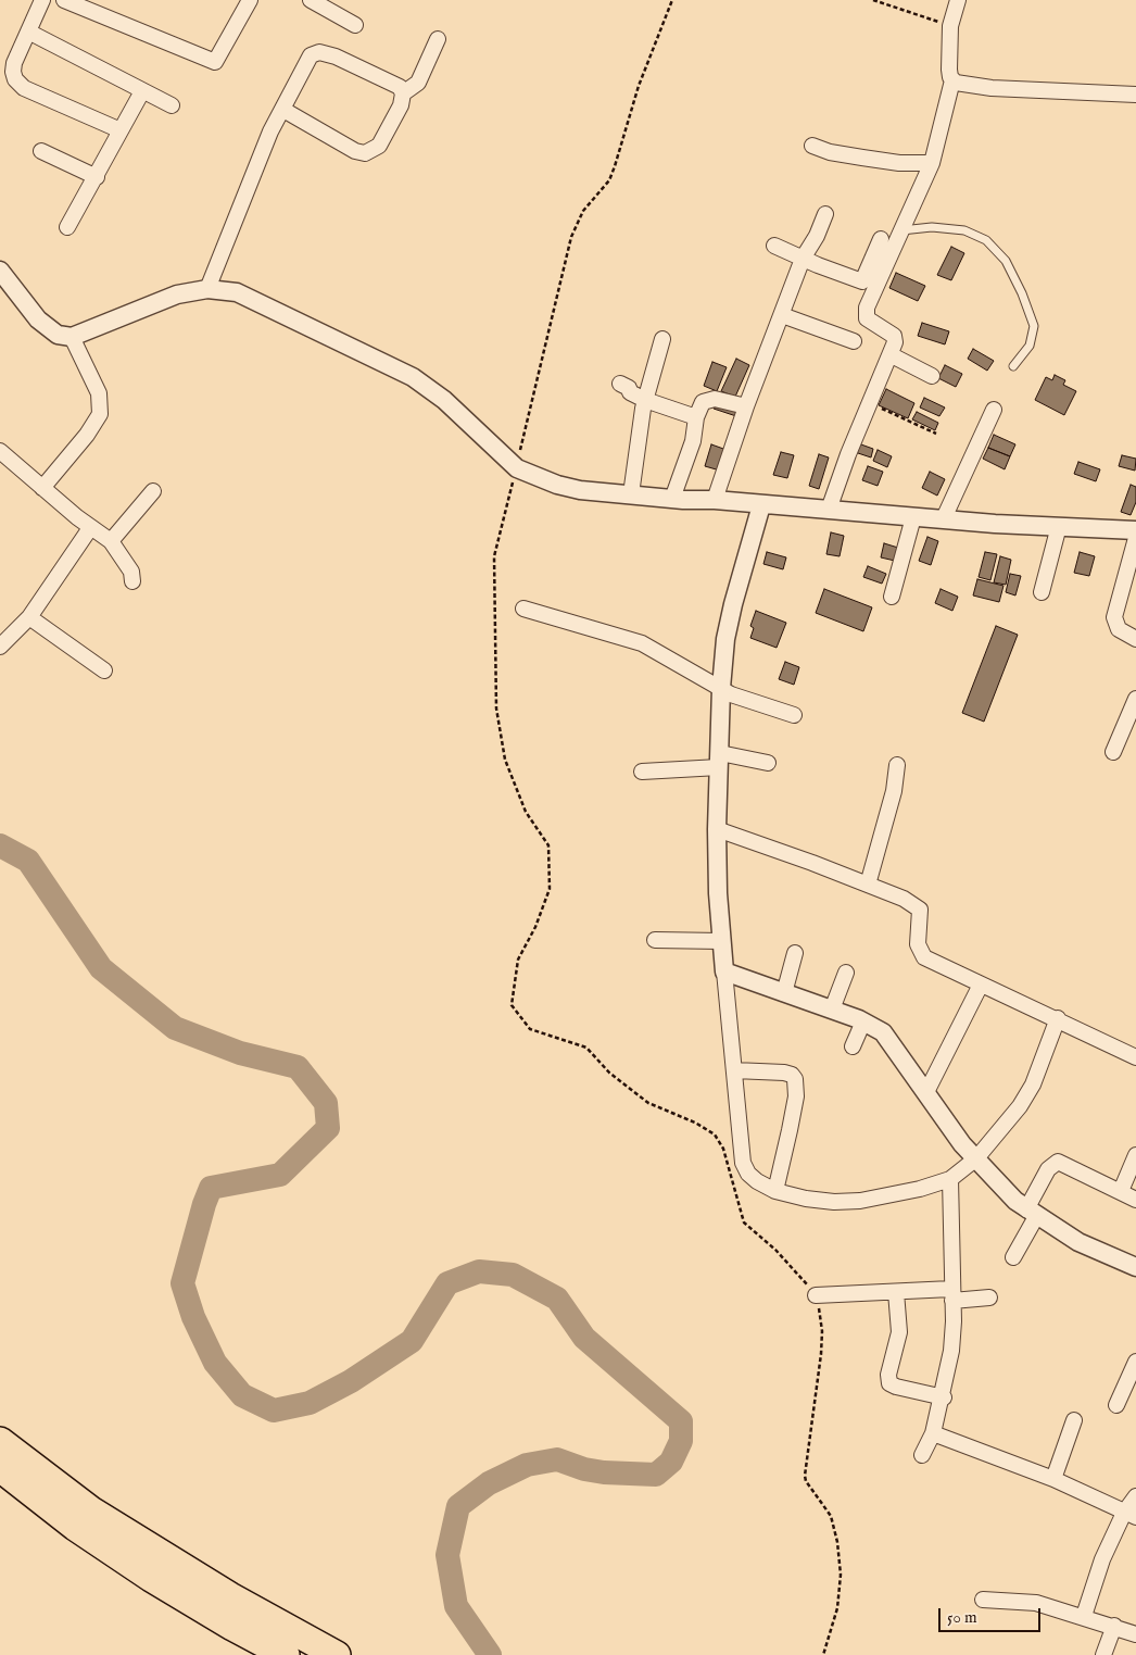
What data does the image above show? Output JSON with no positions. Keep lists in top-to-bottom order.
{
  "scale_bar": "50 m"
}
